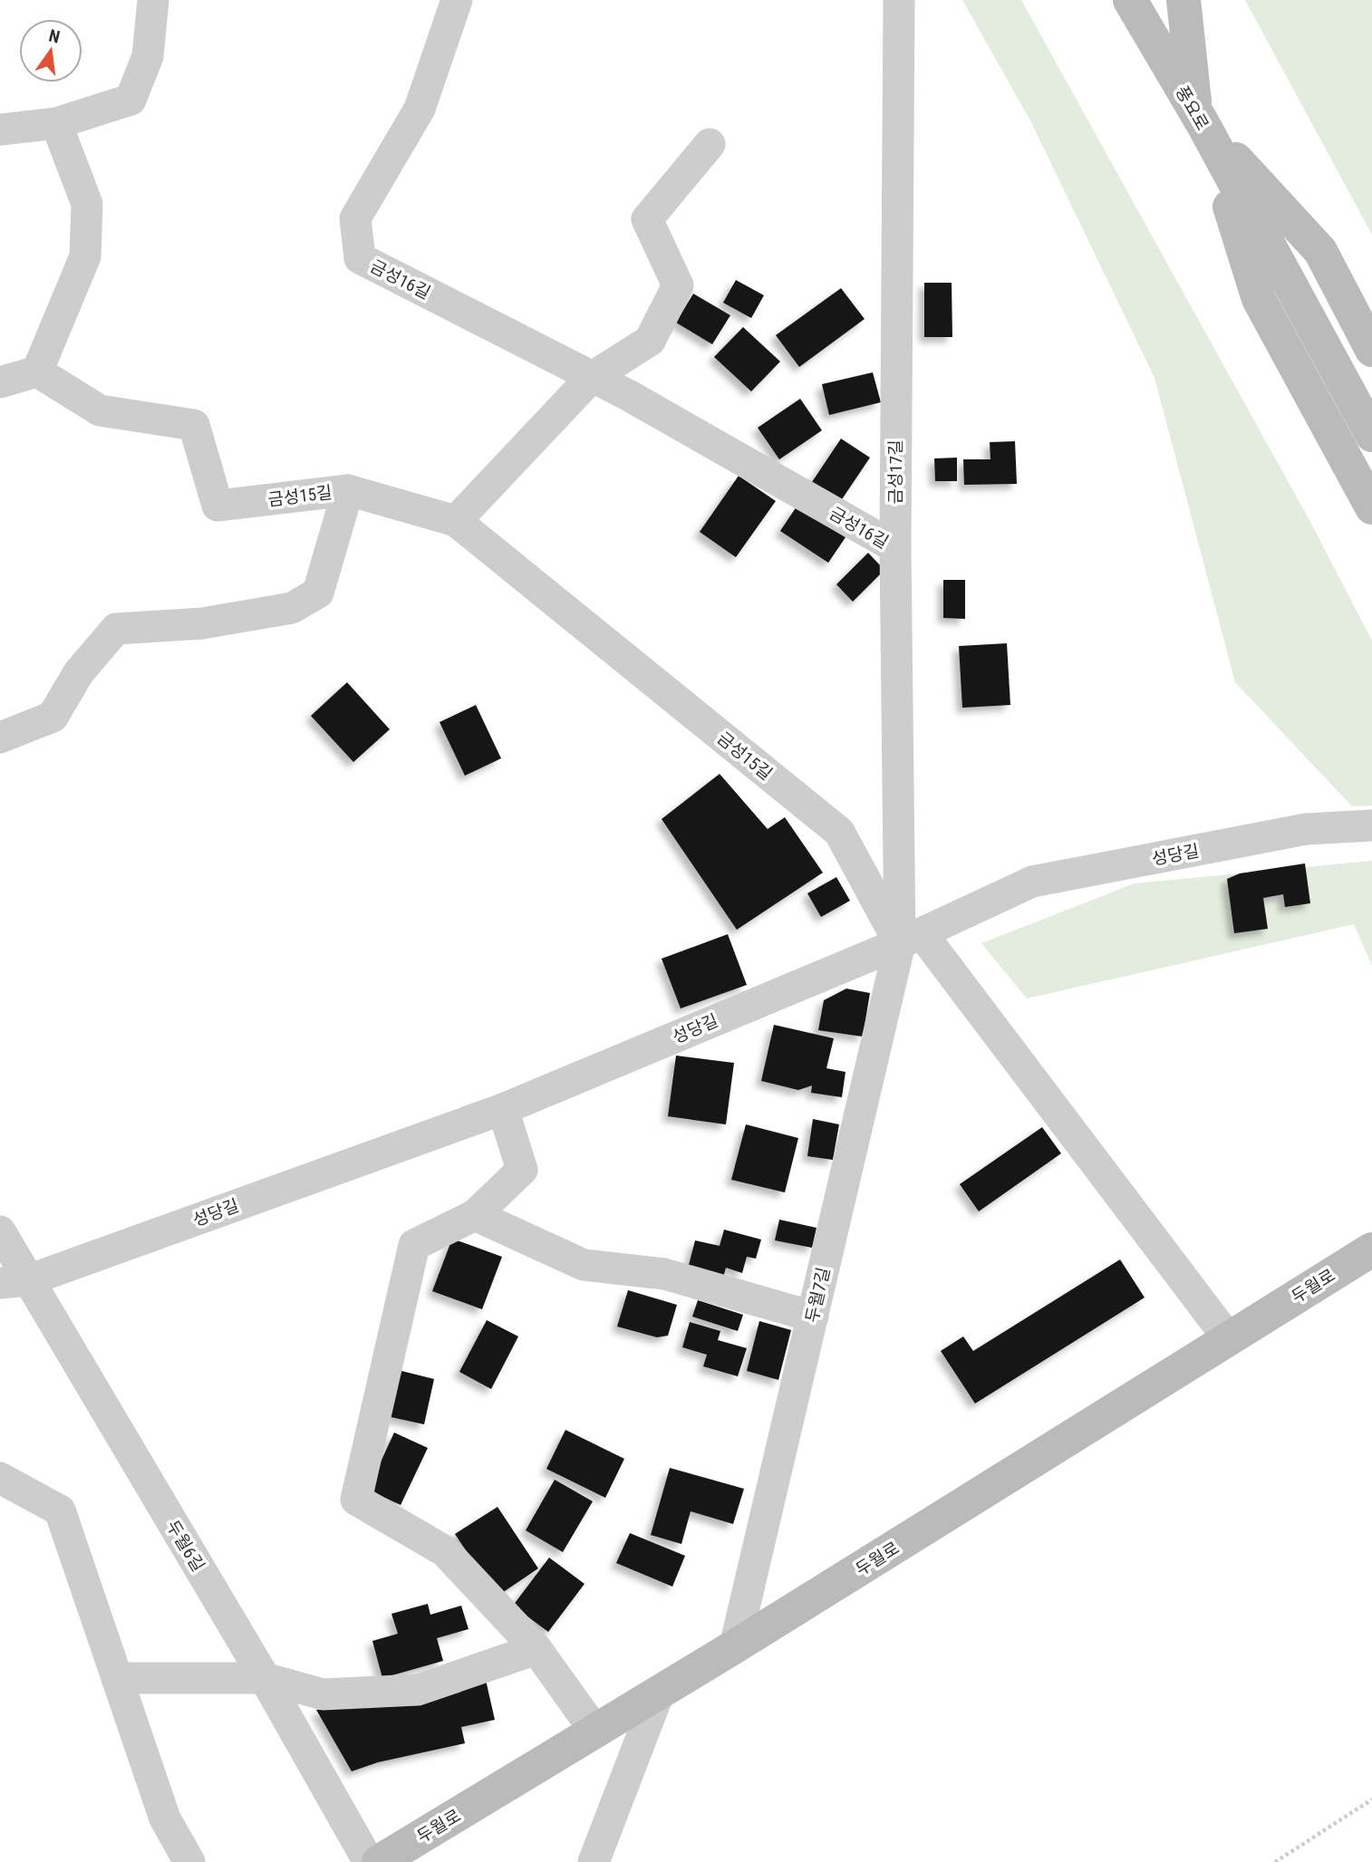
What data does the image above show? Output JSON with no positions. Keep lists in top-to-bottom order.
{
  "streets": {
    "main road": ["풍요로", "두월로"],
    "street": [
      "금성16길",
      "금성17길",
      "금성15길",
      "성당길",
      "두월7길",
      "두월6길"
    ]
  },
  "crossings": [
    ["금성16길", "금성17길"],
    ["금성17길", "금성15길"],
    ["금성17길", "성당길"],
    ["금성17길", "두월7길"],
    ["금성15길", "성당길"],
    ["금성15길", "두월로"],
    ["금성15길", "두월7길"],
    ["성당길", "두월7길"],
    ["성당길", "두월6길"],
    ["두월로", "두월7길"]
  ],
  "north": "top"
}
